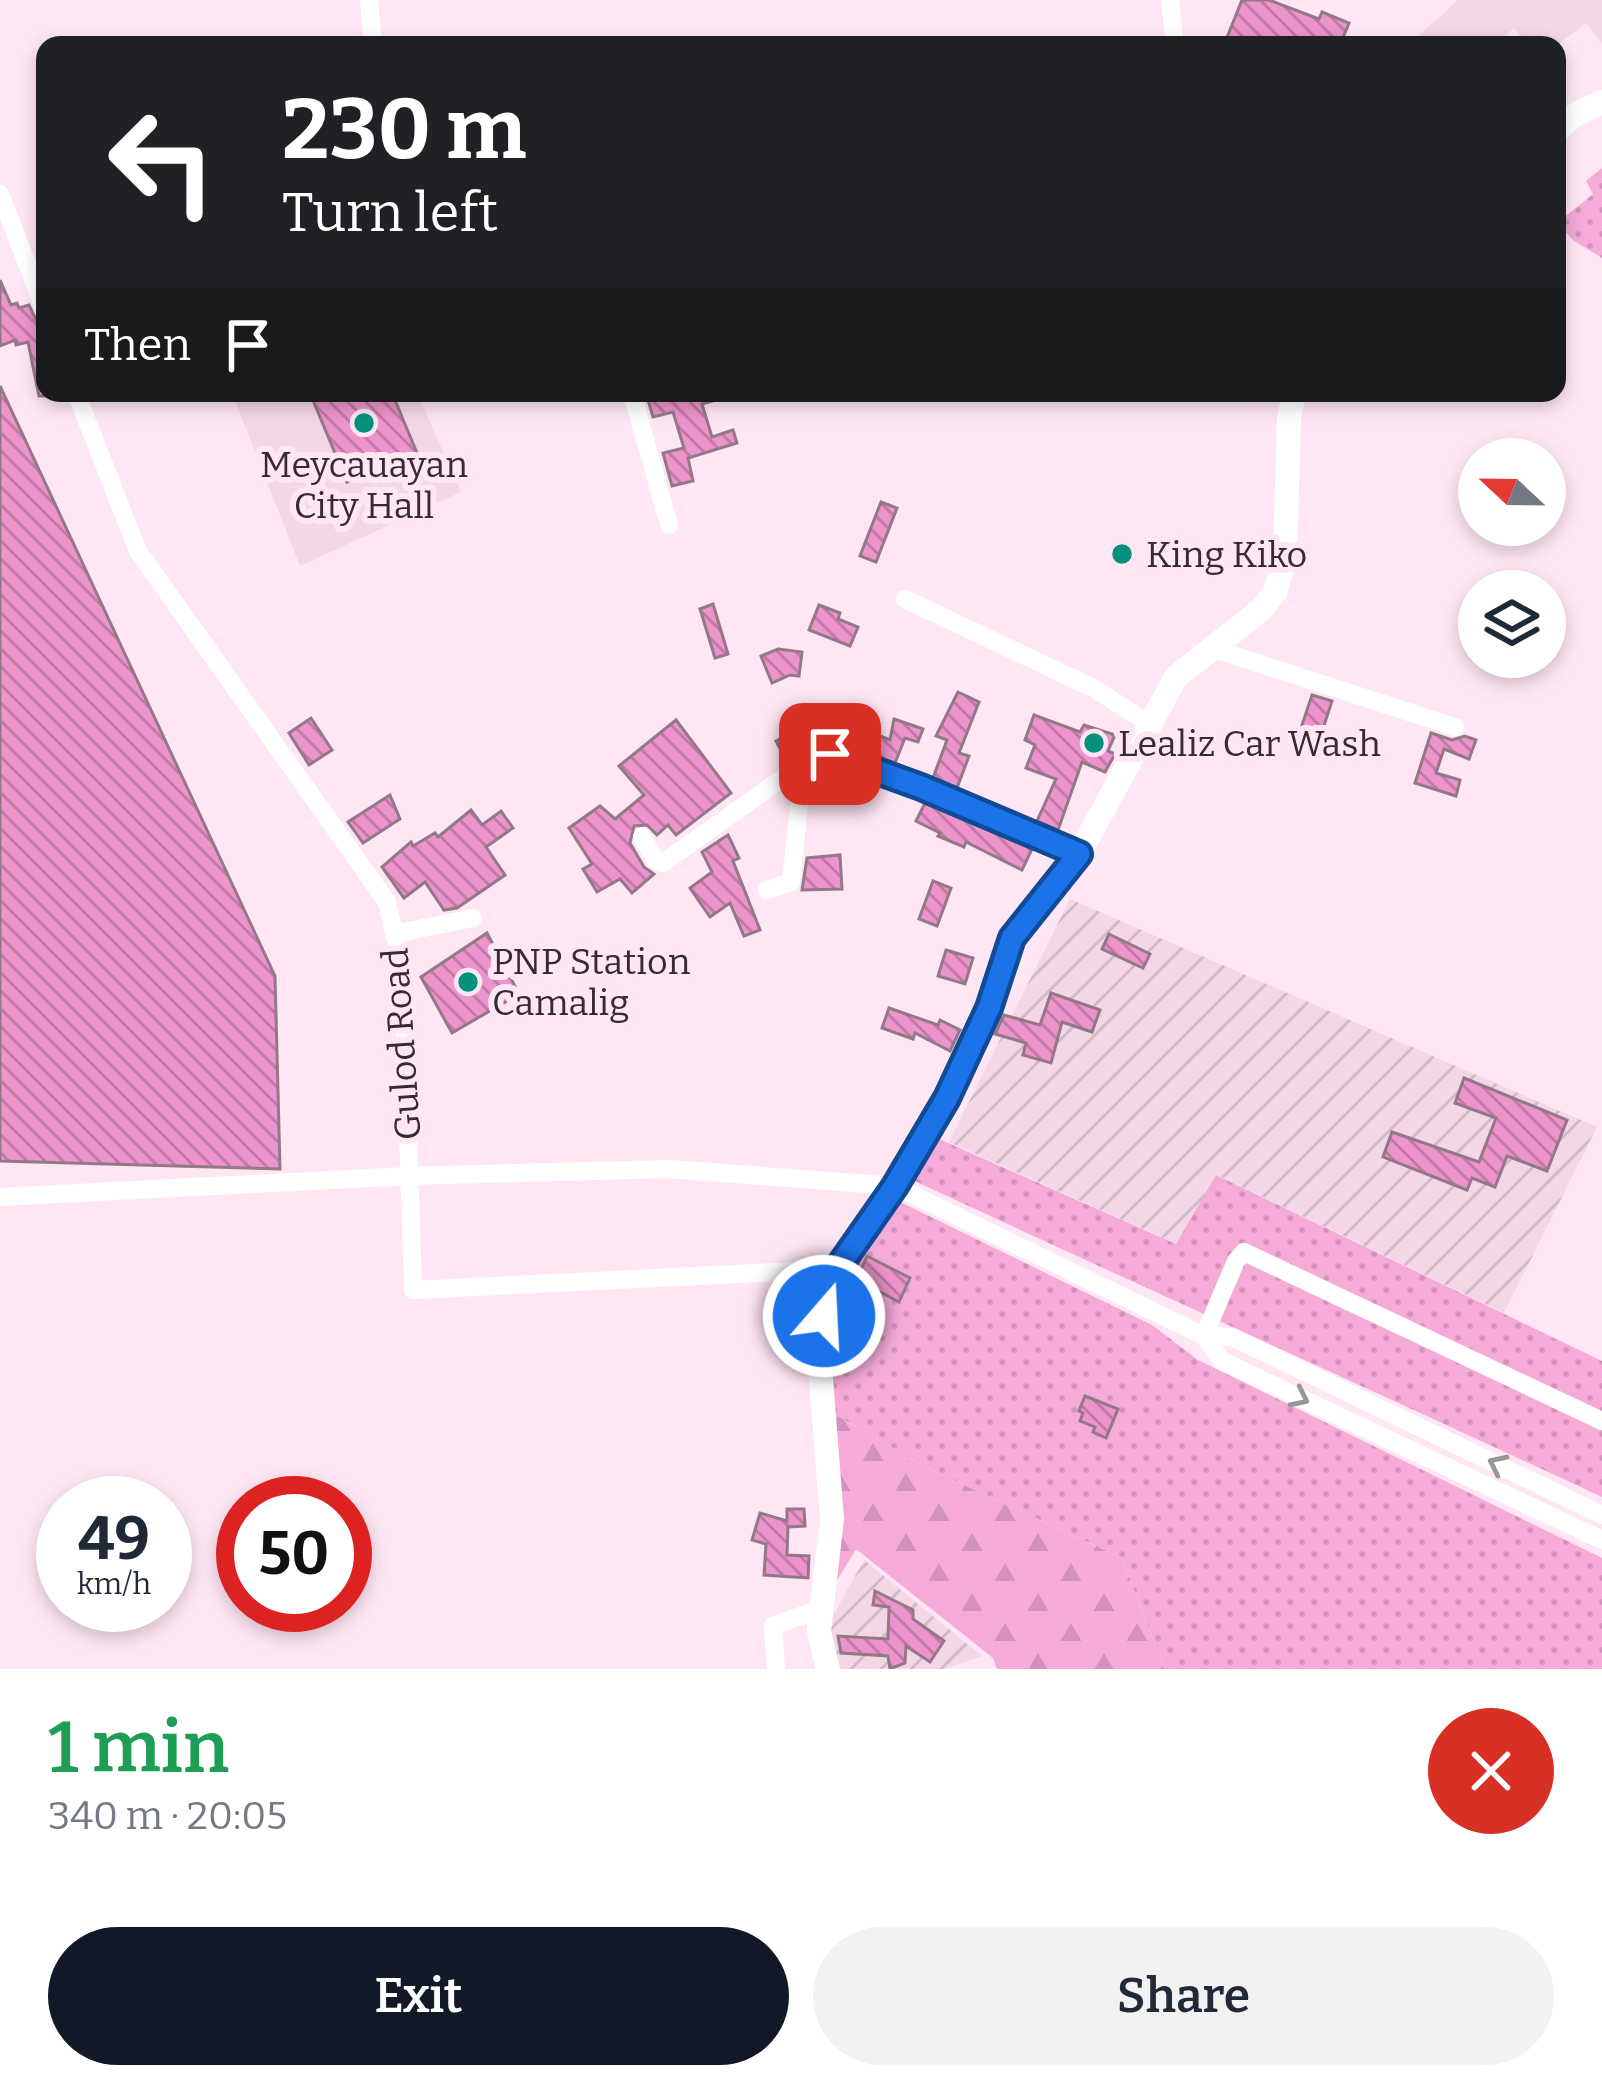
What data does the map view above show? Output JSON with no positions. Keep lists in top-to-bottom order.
{
  "streets": {
    "street": ["Gulod Road"]
  },
  "places": [
    "Meycauayan City Hall",
    "King Kiko",
    "Lealiz Car Wash",
    "PNP Station Camalig"
  ],
  "north": "left",
  "page": {
    "turn": ["230 m", "Turn left"],
    "then": "Then",
    "speed": "49 km/h",
    "limit": "50",
    "heading": ["1 min", "340 m · 20:05"],
    "buttons": ["Exit", "Share"]
  }
}
